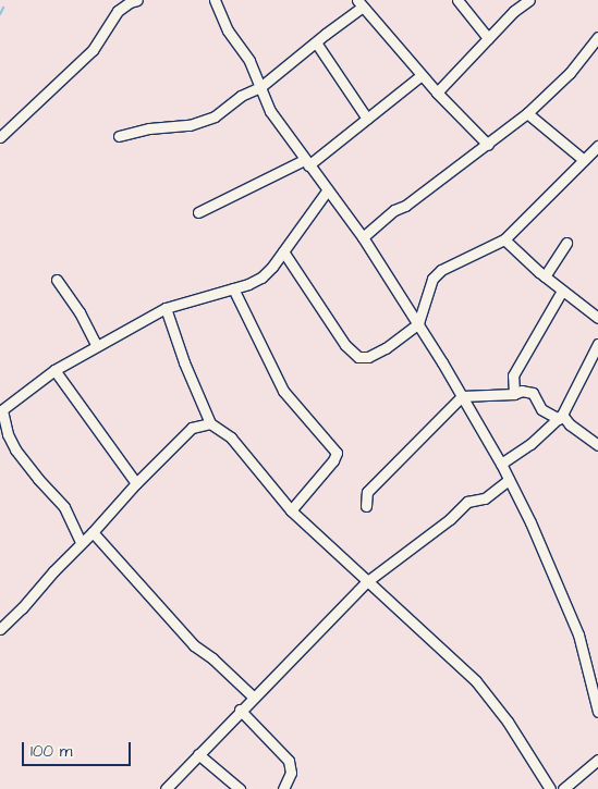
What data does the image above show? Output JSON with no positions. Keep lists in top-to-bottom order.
{
  "scale_bar": "100 m"
}
